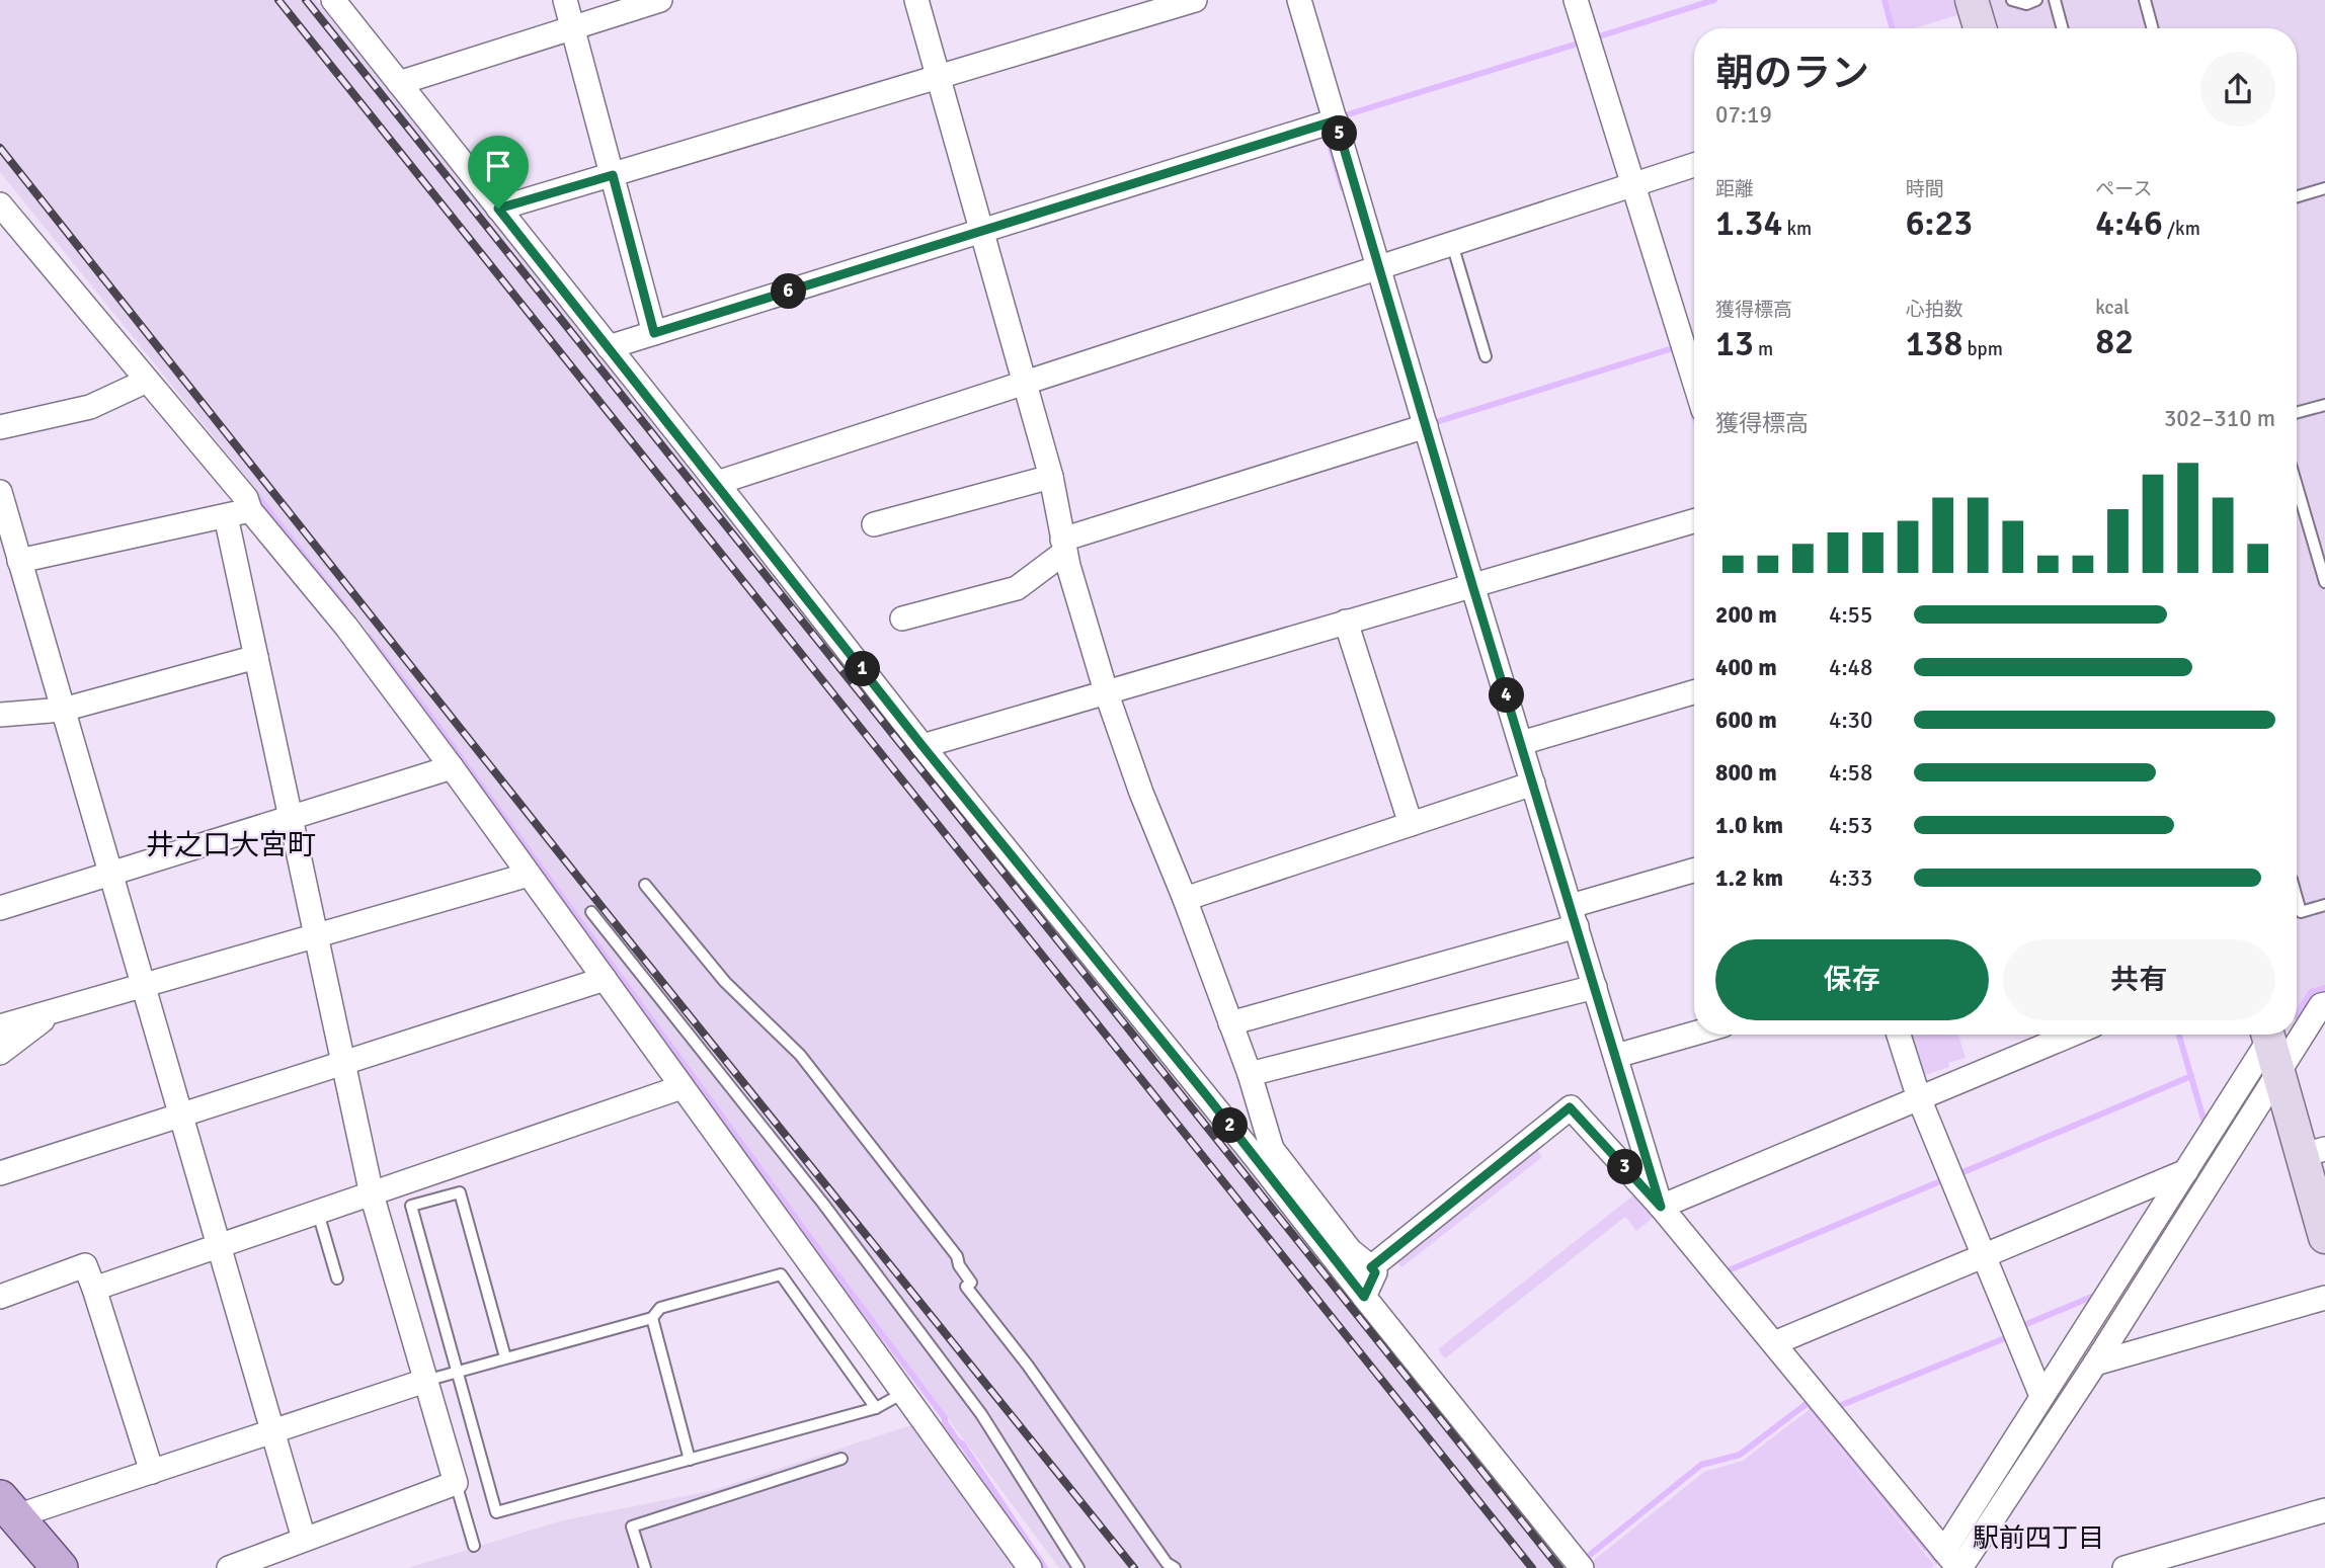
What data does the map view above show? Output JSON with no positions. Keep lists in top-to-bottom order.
{
  "districts": ["井之口大宮町", "駅前四丁目"],
  "page": {
    "heading": ["朝のラン", "07:19"],
    "pins": [
      "5",
      "6",
      "1",
      "4",
      "2",
      "3"
    ],
    "stats": [
      ["距離", "1.34 km"],
      ["時間", "6:23"],
      ["ペース", "4:46 /km"],
      ["獲得標高", "13 m"],
      ["心拍数", "138 bpm"],
      ["kcal", "82"]
    ],
    "chart": ["獲得標高", "302–310 m"],
    "list": [
      {
        "name": "200 m",
        "note": "4:55"
      },
      {
        "name": "400 m",
        "note": "4:48"
      },
      {
        "name": "600 m",
        "note": "4:30"
      },
      {
        "name": "800 m",
        "note": "4:58"
      },
      {
        "name": "1.0 km",
        "note": "4:53"
      },
      {
        "name": "1.2 km",
        "note": "4:33"
      }
    ],
    "buttons": ["保存", "共有"]
  }
}
